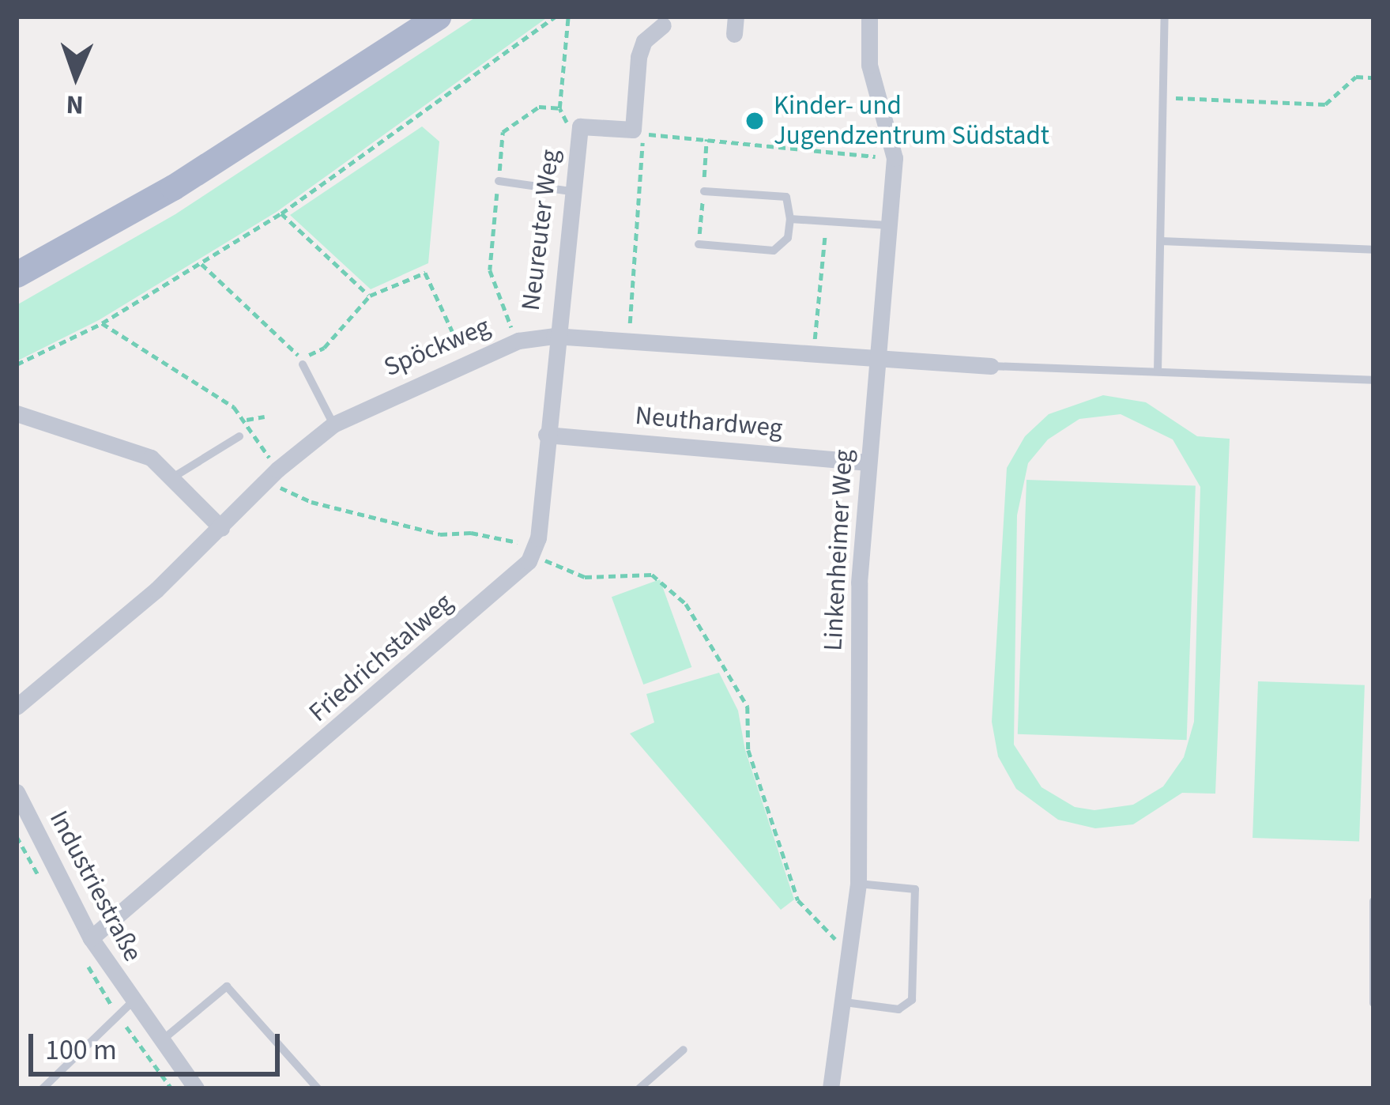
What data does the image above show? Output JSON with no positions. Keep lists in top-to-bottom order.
{
  "streets": {
    "street": [
      "Neureuter Weg",
      "Spöckweg",
      "Neuthardweg",
      "Linkenheimer Weg",
      "Friedrichstalweg",
      "Industriestraße"
    ]
  },
  "crossings": [
    ["Neureuter Weg", "Spöckweg"],
    ["Spöckweg", "Linkenheimer Weg"],
    ["Neuthardweg", "Linkenheimer Weg"],
    ["Friedrichstalweg", "Industriestraße"]
  ],
  "places": ["Kinder- und Jugendzentrum Südstadt"],
  "scale_bar": "100 m",
  "north": "bottom"
}
